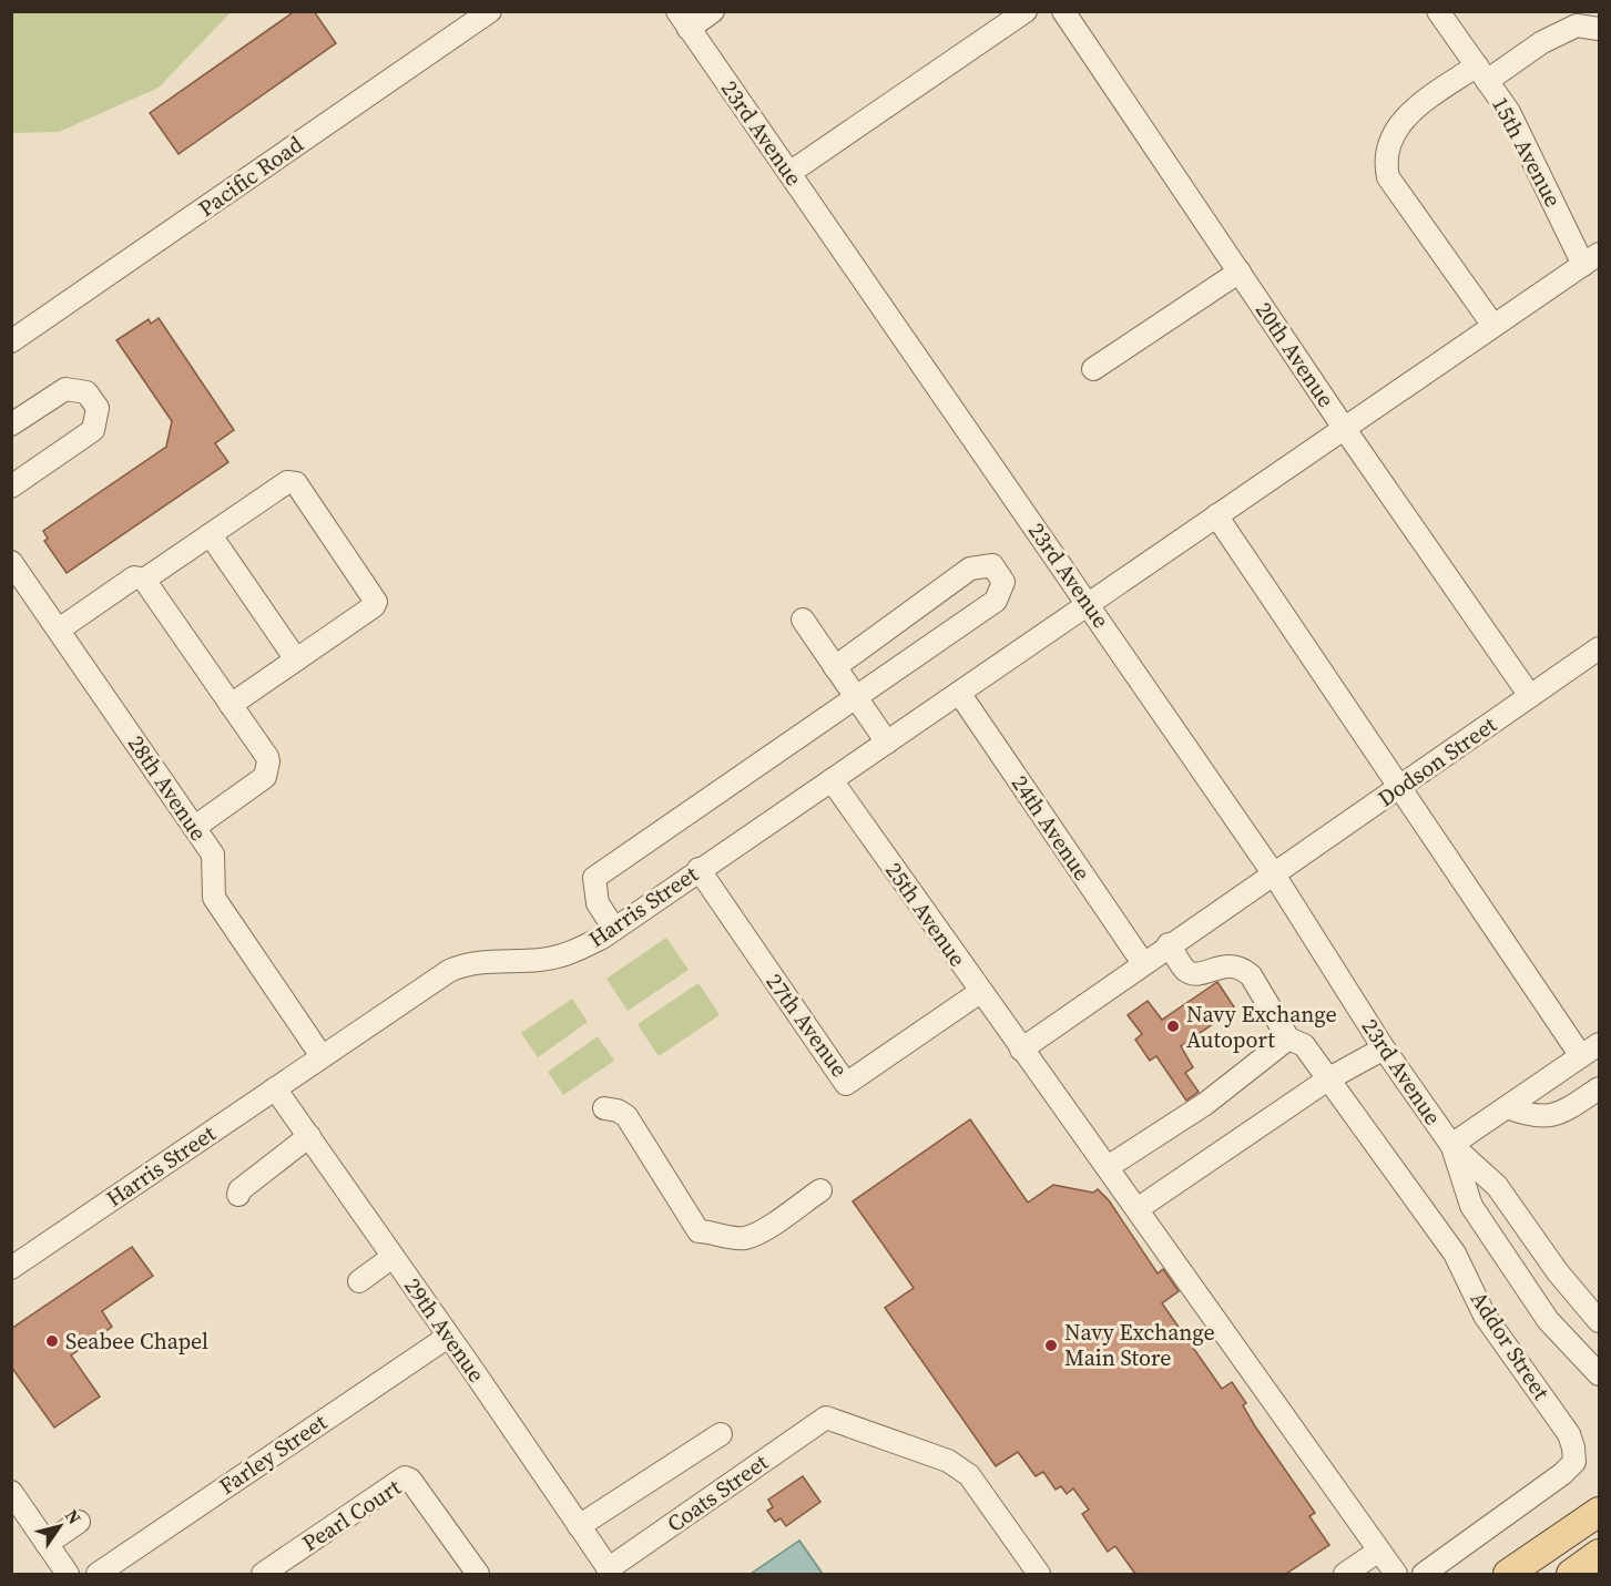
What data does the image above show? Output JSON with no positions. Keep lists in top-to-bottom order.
{
  "streets": {
    "street": [
      "23rd Avenue",
      "15th Avenue",
      "Pacific Road",
      "20th Avenue",
      "Dodson Street",
      "28th Avenue",
      "24th Avenue",
      "Harris Street",
      "25th Avenue",
      "27th Avenue",
      "29th Avenue",
      "Addor Street",
      "Farley Street",
      "Coats Street",
      "Pearl Court"
    ]
  },
  "crossings": [
    ["23rd Avenue", "Dodson Street"],
    ["23rd Avenue", "Harris Street"],
    ["15th Avenue", "Harris Street"],
    ["20th Avenue", "Dodson Street"],
    ["20th Avenue", "Harris Street"],
    ["Dodson Street", "24th Avenue"],
    ["Dodson Street", "25th Avenue"],
    ["28th Avenue", "Harris Street"],
    ["24th Avenue", "Harris Street"],
    ["Harris Street", "25th Avenue"],
    ["Harris Street", "27th Avenue"],
    ["Harris Street", "29th Avenue"],
    ["25th Avenue", "27th Avenue"],
    ["29th Avenue", "Farley Street"],
    ["29th Avenue", "Coats Street"]
  ],
  "places": ["Navy Exchange Autoport", "Seabee Chapel", "Navy Exchange Main Store"],
  "north": "top right"
}
